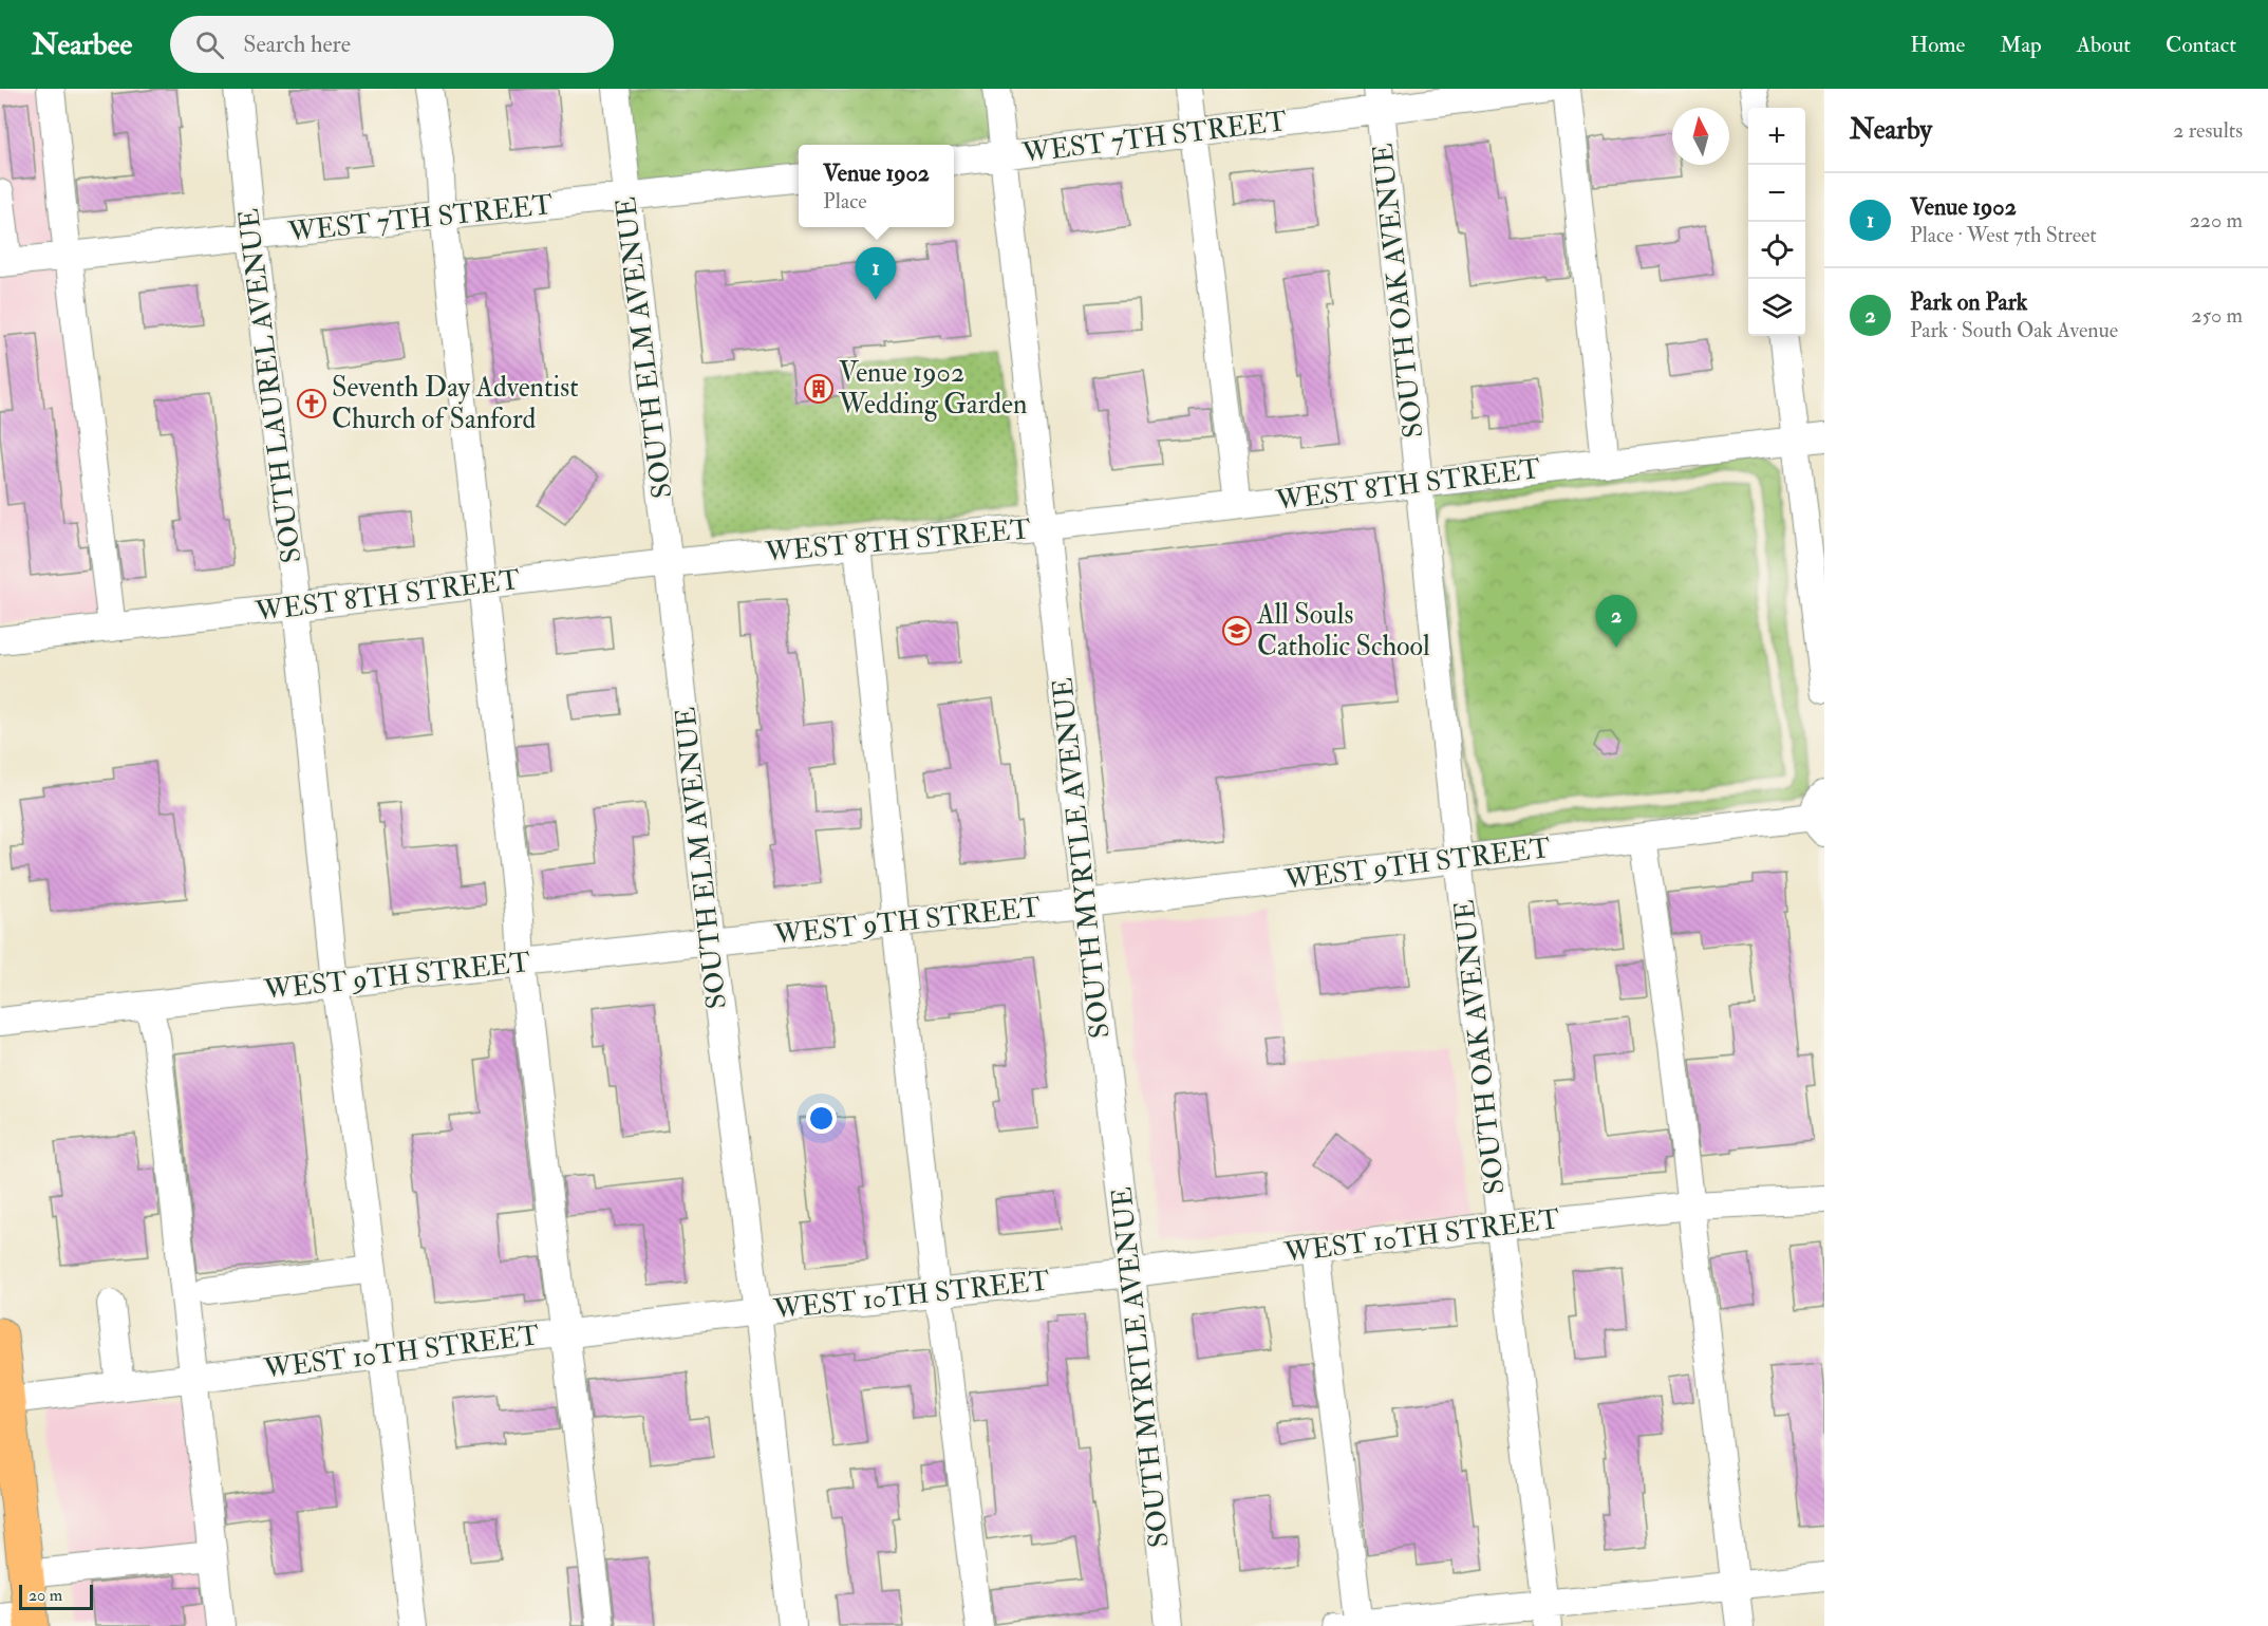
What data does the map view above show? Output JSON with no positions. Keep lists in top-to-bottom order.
{
  "streets": {
    "street": [
      "WEST 7TH STREET",
      "SOUTH OAK AVENUE",
      "SOUTH ELM AVENUE",
      "SOUTH LAUREL AVENUE",
      "WEST 8TH STREET",
      "SOUTH MYRTLE AVENUE",
      "WEST 9TH STREET",
      "WEST 10TH STREET"
    ]
  },
  "crossings": [
    ["WEST 7TH STREET", "SOUTH OAK AVENUE"],
    ["WEST 7TH STREET", "SOUTH ELM AVENUE"],
    ["WEST 7TH STREET", "SOUTH LAUREL AVENUE"],
    ["WEST 7TH STREET", "SOUTH MYRTLE AVENUE"],
    ["SOUTH OAK AVENUE", "WEST 8TH STREET"],
    ["SOUTH OAK AVENUE", "WEST 9TH STREET"],
    ["SOUTH OAK AVENUE", "WEST 10TH STREET"],
    ["SOUTH ELM AVENUE", "WEST 8TH STREET"],
    ["SOUTH ELM AVENUE", "WEST 9TH STREET"],
    ["SOUTH ELM AVENUE", "WEST 10TH STREET"],
    ["SOUTH LAUREL AVENUE", "WEST 8TH STREET"],
    ["SOUTH LAUREL AVENUE", "WEST 9TH STREET"],
    ["SOUTH LAUREL AVENUE", "WEST 10TH STREET"],
    ["WEST 8TH STREET", "SOUTH MYRTLE AVENUE"],
    ["SOUTH MYRTLE AVENUE", "WEST 9TH STREET"],
    ["SOUTH MYRTLE AVENUE", "WEST 10TH STREET"]
  ],
  "places": {
    "building": ["Venue 1902 Wedding Garden"],
    "church": ["Seventh Day Adventist Church of Sanford"],
    "school or university": ["All Souls Catholic School"]
  },
  "scale_bar": "20 m",
  "north": "top",
  "page": {
    "header": "Nearbee",
    "search": "Search here",
    "nav": [
      "Home",
      "Map",
      "About",
      "Contact"
    ],
    "heading": ["Nearby", "2 results"],
    "map_buttons": ["+", "−"],
    "popup": ["Venue 1902", "Place"],
    "list": [
      {
        "mark": "1",
        "name": "Venue 1902",
        "note": "Place · West 7th Street",
        "value": "220 m"
      },
      {
        "mark": "2",
        "name": "Park on Park",
        "note": "Park · South Oak Avenue",
        "value": "250 m"
      }
    ],
    "pins": ["1", "2"],
    "scale": "20 m"
  }
}
